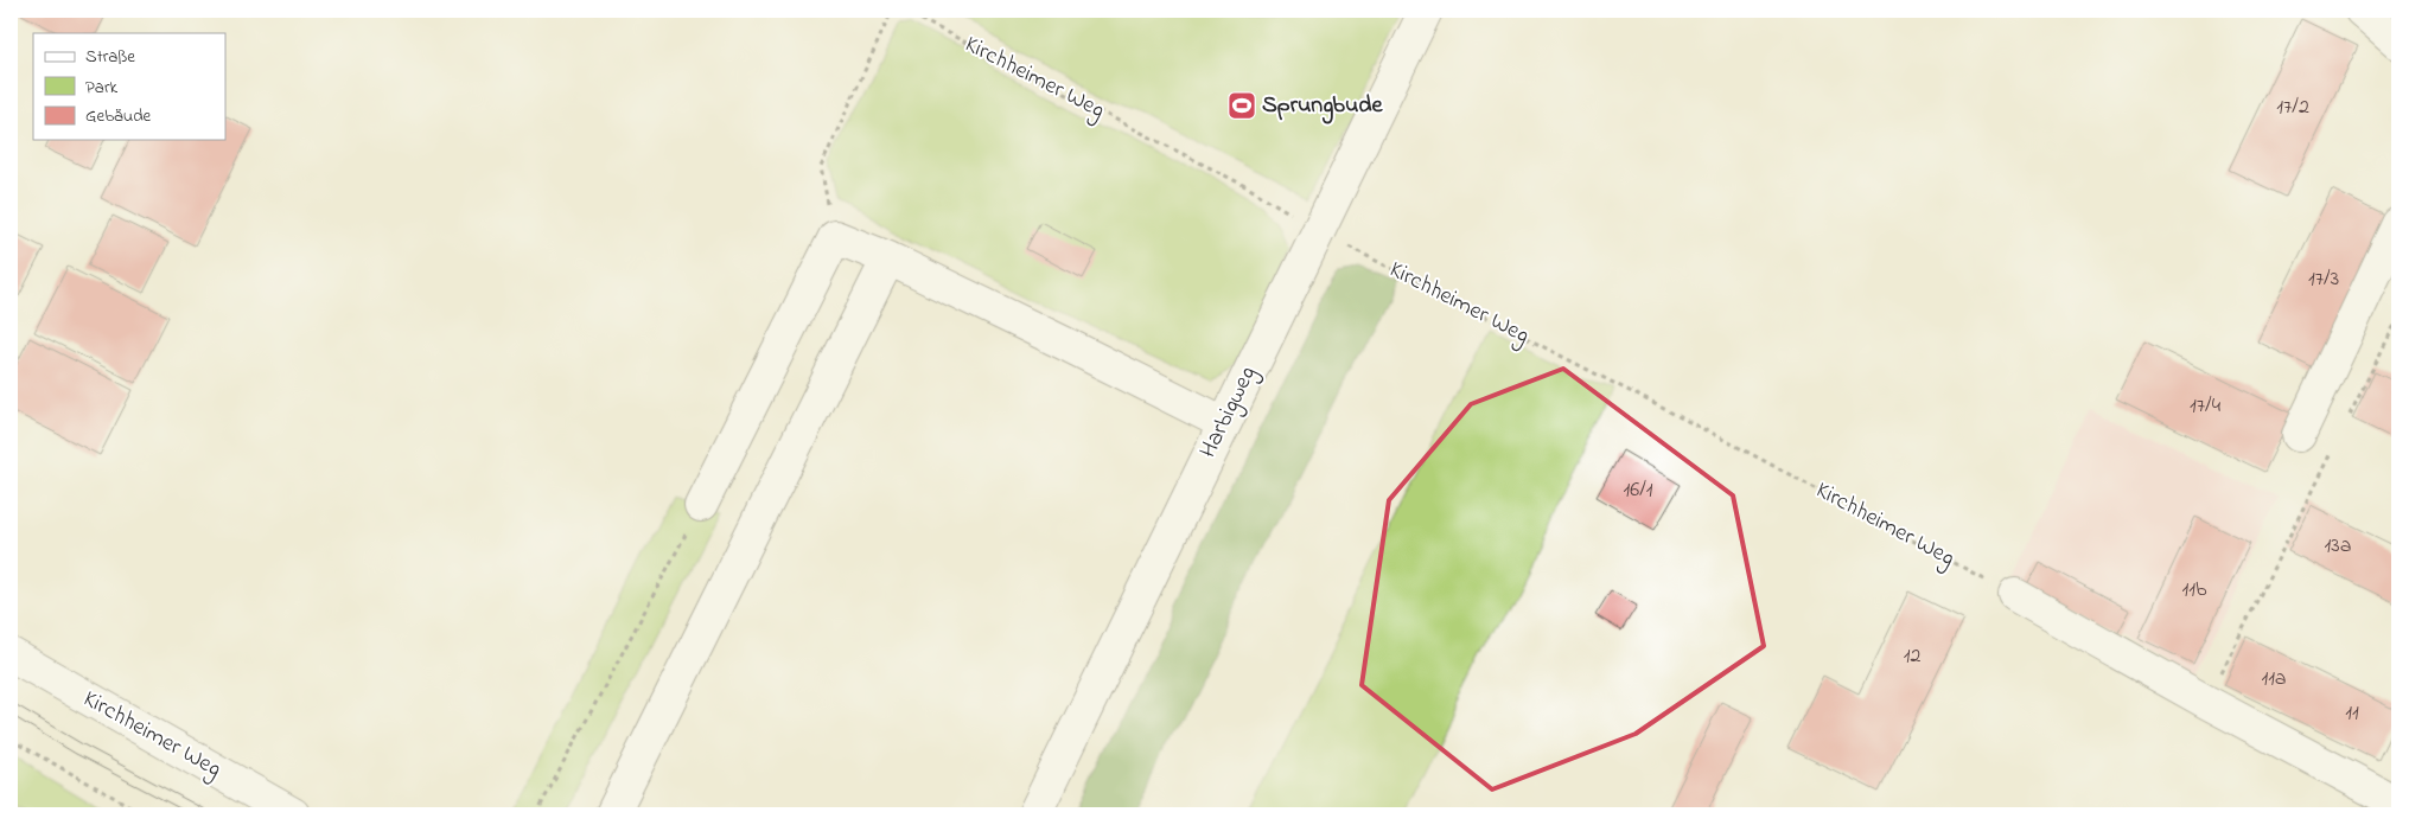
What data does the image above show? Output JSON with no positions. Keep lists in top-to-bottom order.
{
  "streets": {
    "street": ["Kirchheimer Weg", "Harbigweg"]
  },
  "crossings": [
    ["Kirchheimer Weg", "Harbigweg"]
  ],
  "places": {
    "sports": ["Sprungbude"]
  },
  "house_numbers": [
    "17/2",
    "17/3",
    "17/4",
    "16/1",
    "13a",
    "11b",
    "12",
    "11a",
    "11"
  ],
  "legend": ["Straße", "Park", "Gebäude"]
}
